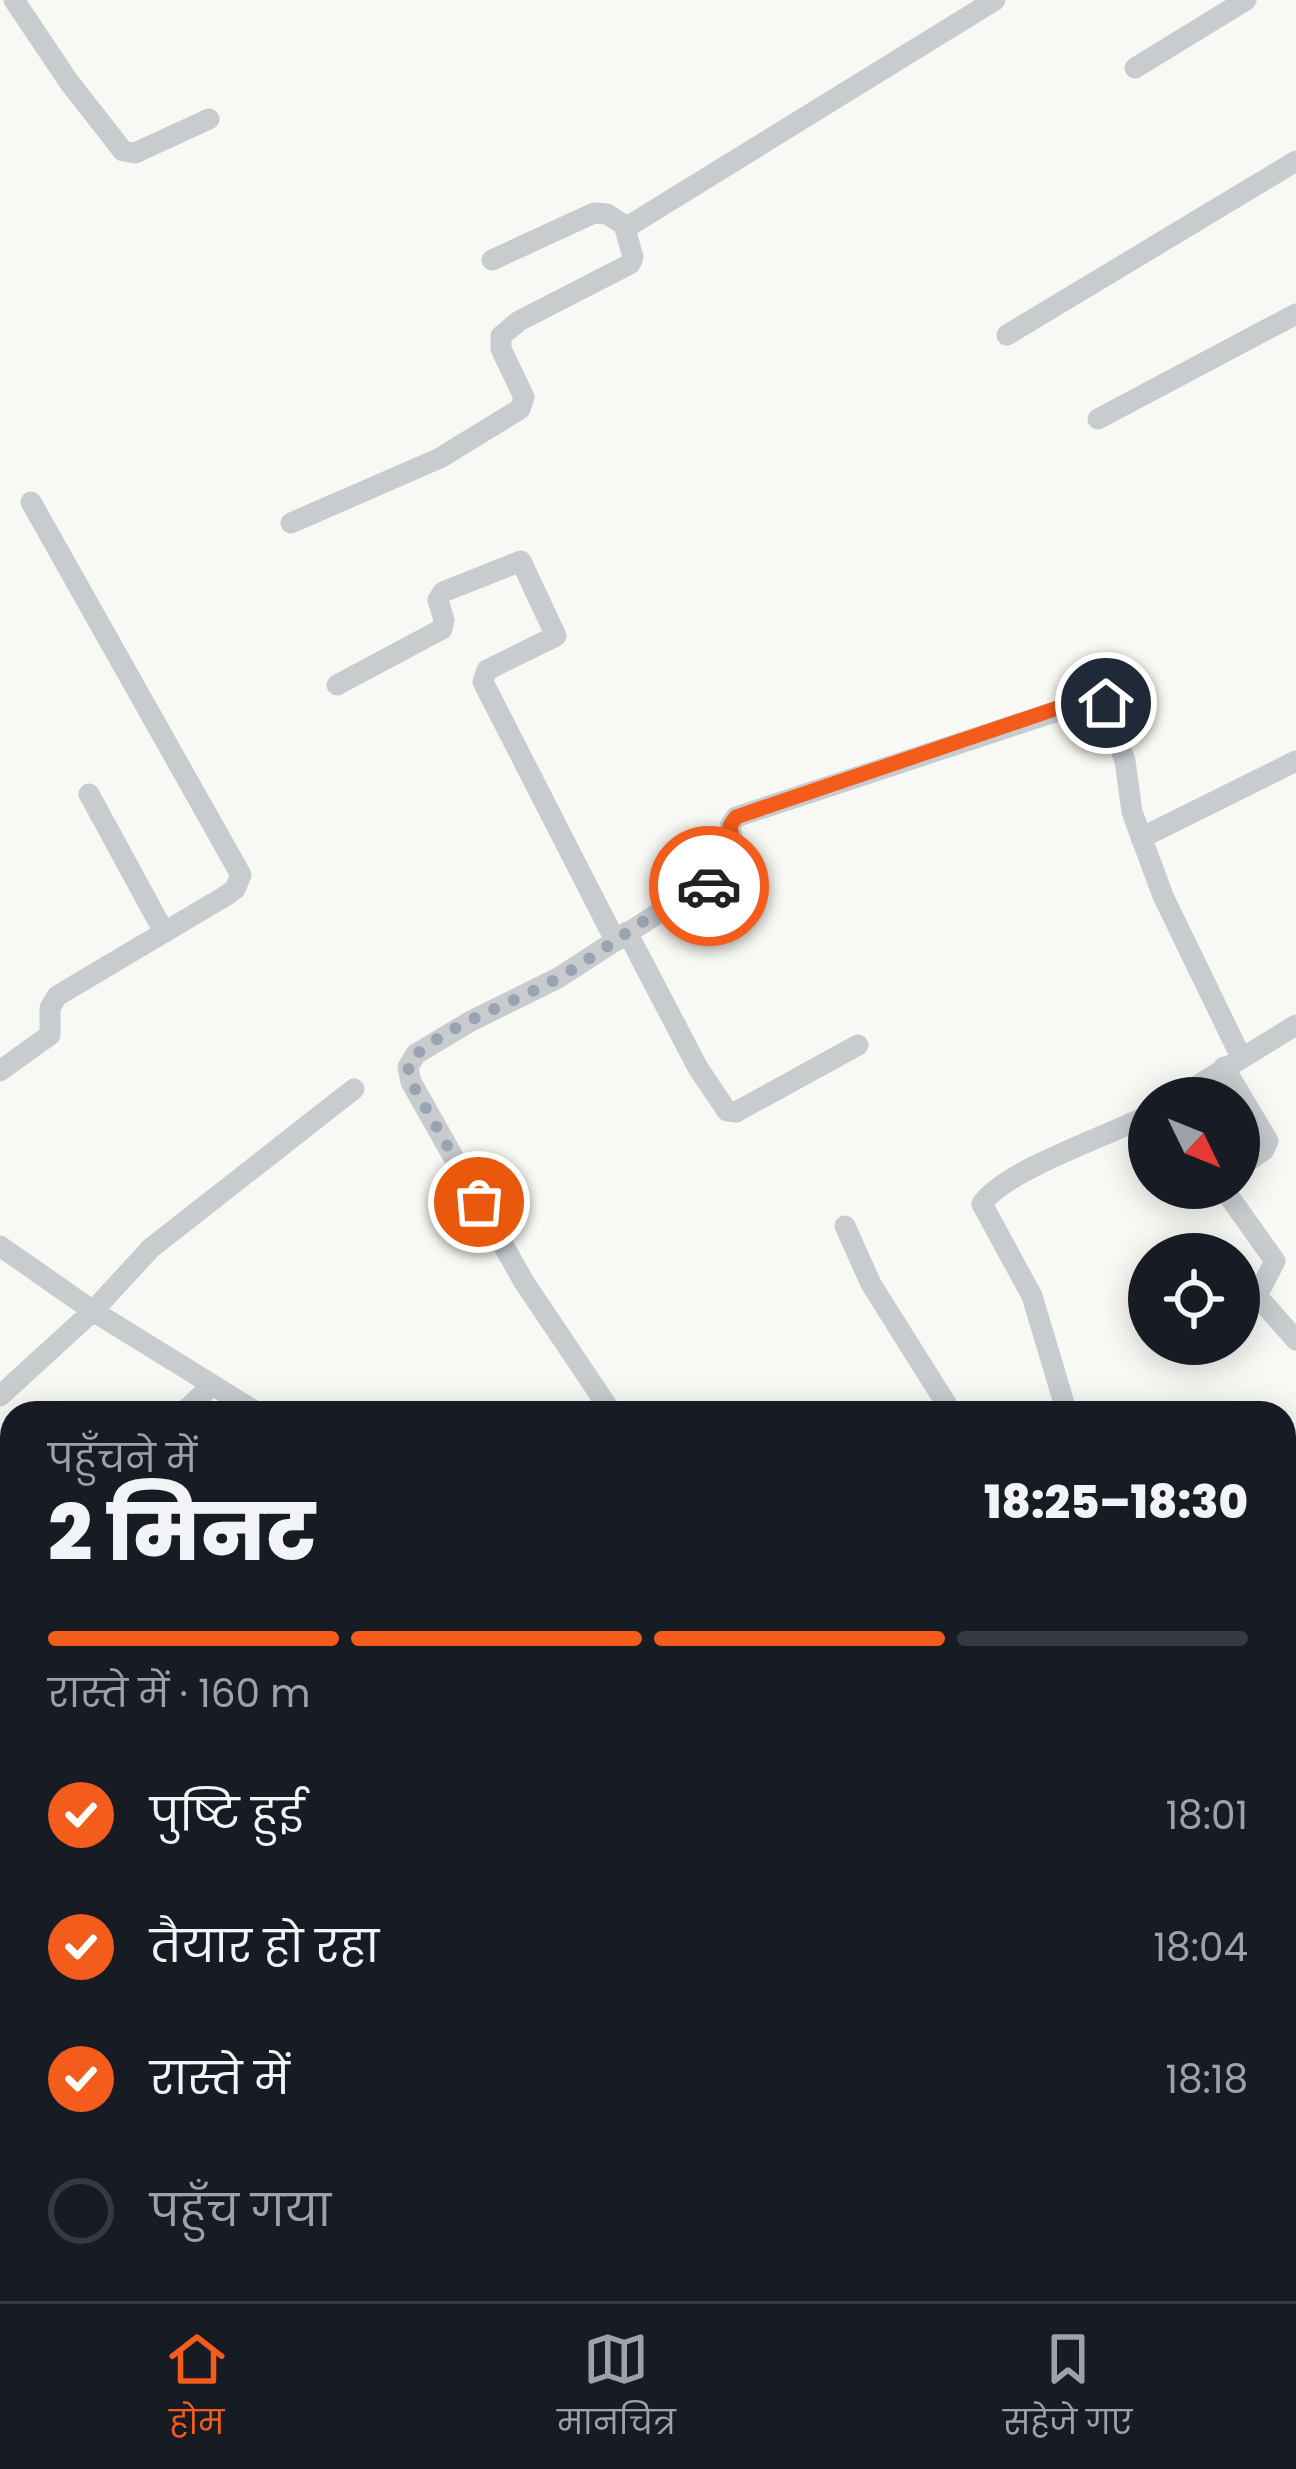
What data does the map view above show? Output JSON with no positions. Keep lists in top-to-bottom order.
{
  "north": "bottom right",
  "page": {
    "heading": ["2 मिनट", "पहुँचने में", "18:25–18:30"],
    "bar": "रास्ते में · 160 m",
    "list": [
      ["पुष्टि हुई", "18:01"],
      ["तैयार हो रहा", "18:04"],
      ["रास्ते में", "18:18"],
      "पहुँच गया"
    ],
    "tabs": ["होम", "मानचित्र", "सहेजे गए"]
  }
}
